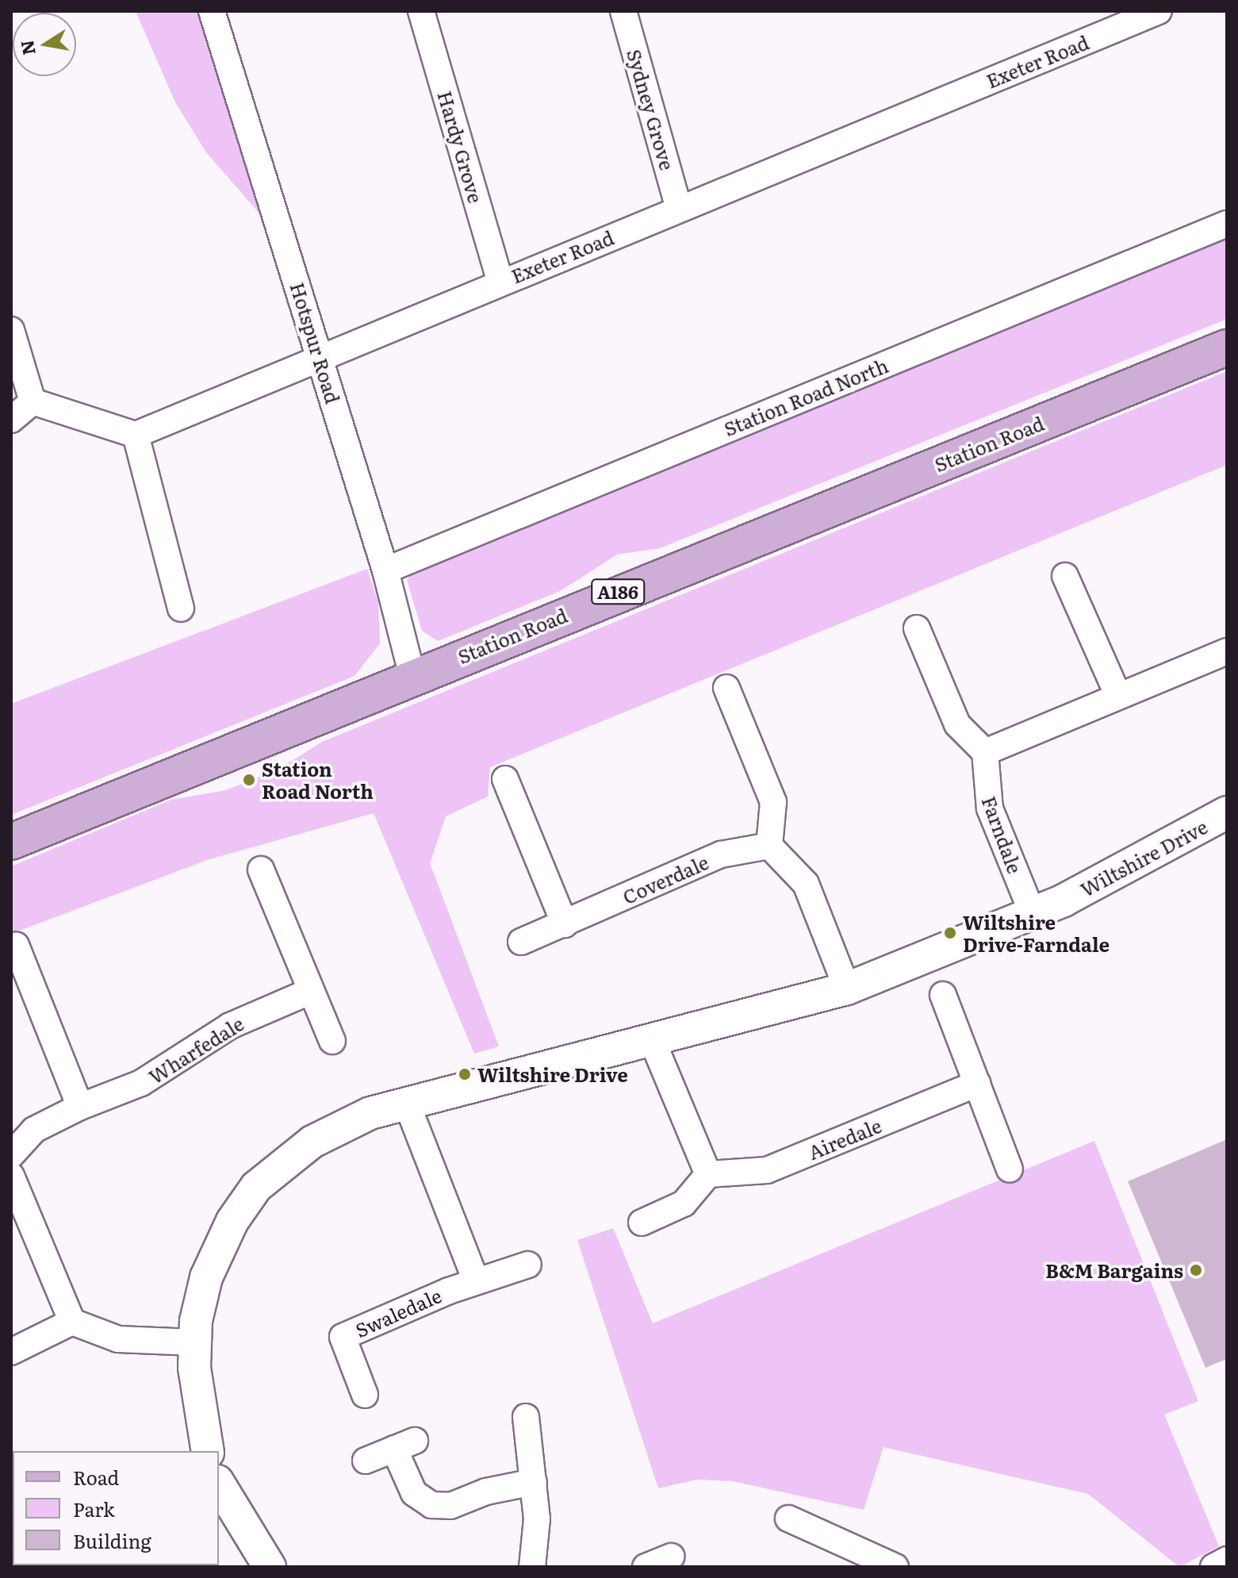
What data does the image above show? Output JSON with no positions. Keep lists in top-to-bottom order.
{
  "streets": {
    "main road": ["Station Road", "A186"],
    "street": [
      "Exeter Road",
      "Sydney Grove",
      "Hardy Grove",
      "Hotspur Road",
      "Station Road North",
      "Farndale",
      "Wiltshire Drive",
      "Coverdale",
      "Wharfedale",
      "Airedale",
      "Swaledale"
    ]
  },
  "crossings": [
    ["Exeter Road", "Sydney Grove"],
    ["Exeter Road", "Hardy Grove"],
    ["Exeter Road", "Hotspur Road"],
    ["Hotspur Road", "Station Road North"],
    ["Hotspur Road", "Station Road"],
    ["Farndale", "Wiltshire Drive"]
  ],
  "places": [
    "Station Road North",
    "Wiltshire Drive-Farndale",
    "Wiltshire Drive",
    "B&M Bargains"
  ],
  "legend": ["Road", "Park", "Building"],
  "north": "left"
}
